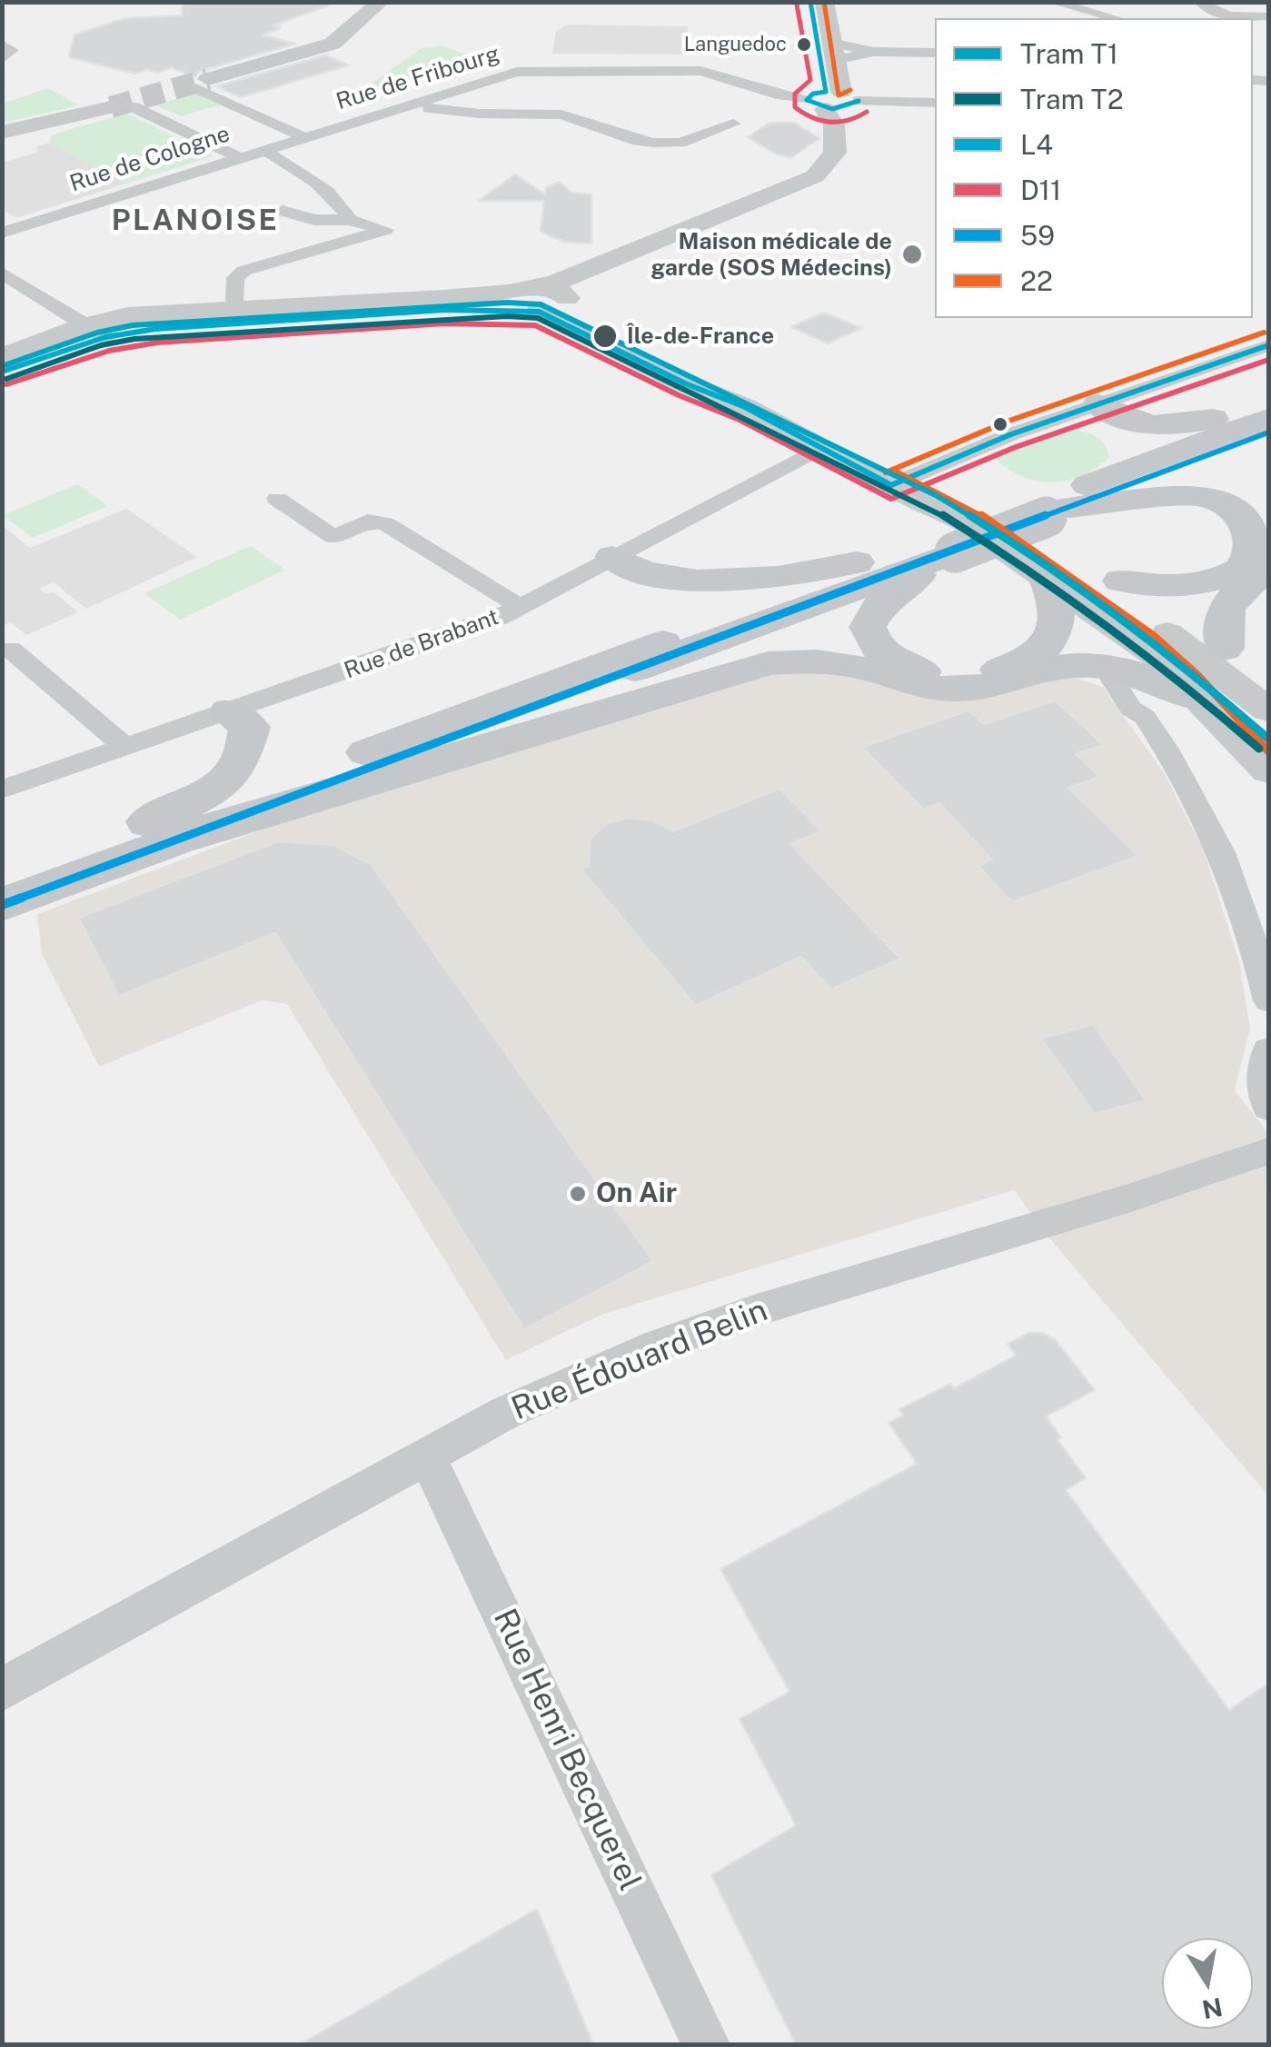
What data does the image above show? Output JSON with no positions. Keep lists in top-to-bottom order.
{
  "streets": {
    "street": [
      "Rue de Fribourg",
      "Rue de Cologne",
      "Rue de Brabant",
      "Rue Édouard Belin",
      "Rue Henri Becquerel"
    ]
  },
  "crossings": [
    ["Rue de Fribourg", "Rue de Cologne"],
    ["Rue Édouard Belin", "Rue Henri Becquerel"]
  ],
  "districts": ["PLANOISE"],
  "places": [
    "Languedoc",
    "Maison médicale de garde (SOS Médecins)",
    "Île-de-France",
    "On Air"
  ],
  "lines": [
    "transit line L4",
    "transit line 22",
    "transit line D11",
    "tram line T1",
    "tram line T2",
    "transit line 59"
  ],
  "legend": [
    "Tram T1",
    "Tram T2",
    "L4",
    "D11",
    "59",
    "22"
  ],
  "north": "bottom"
}
